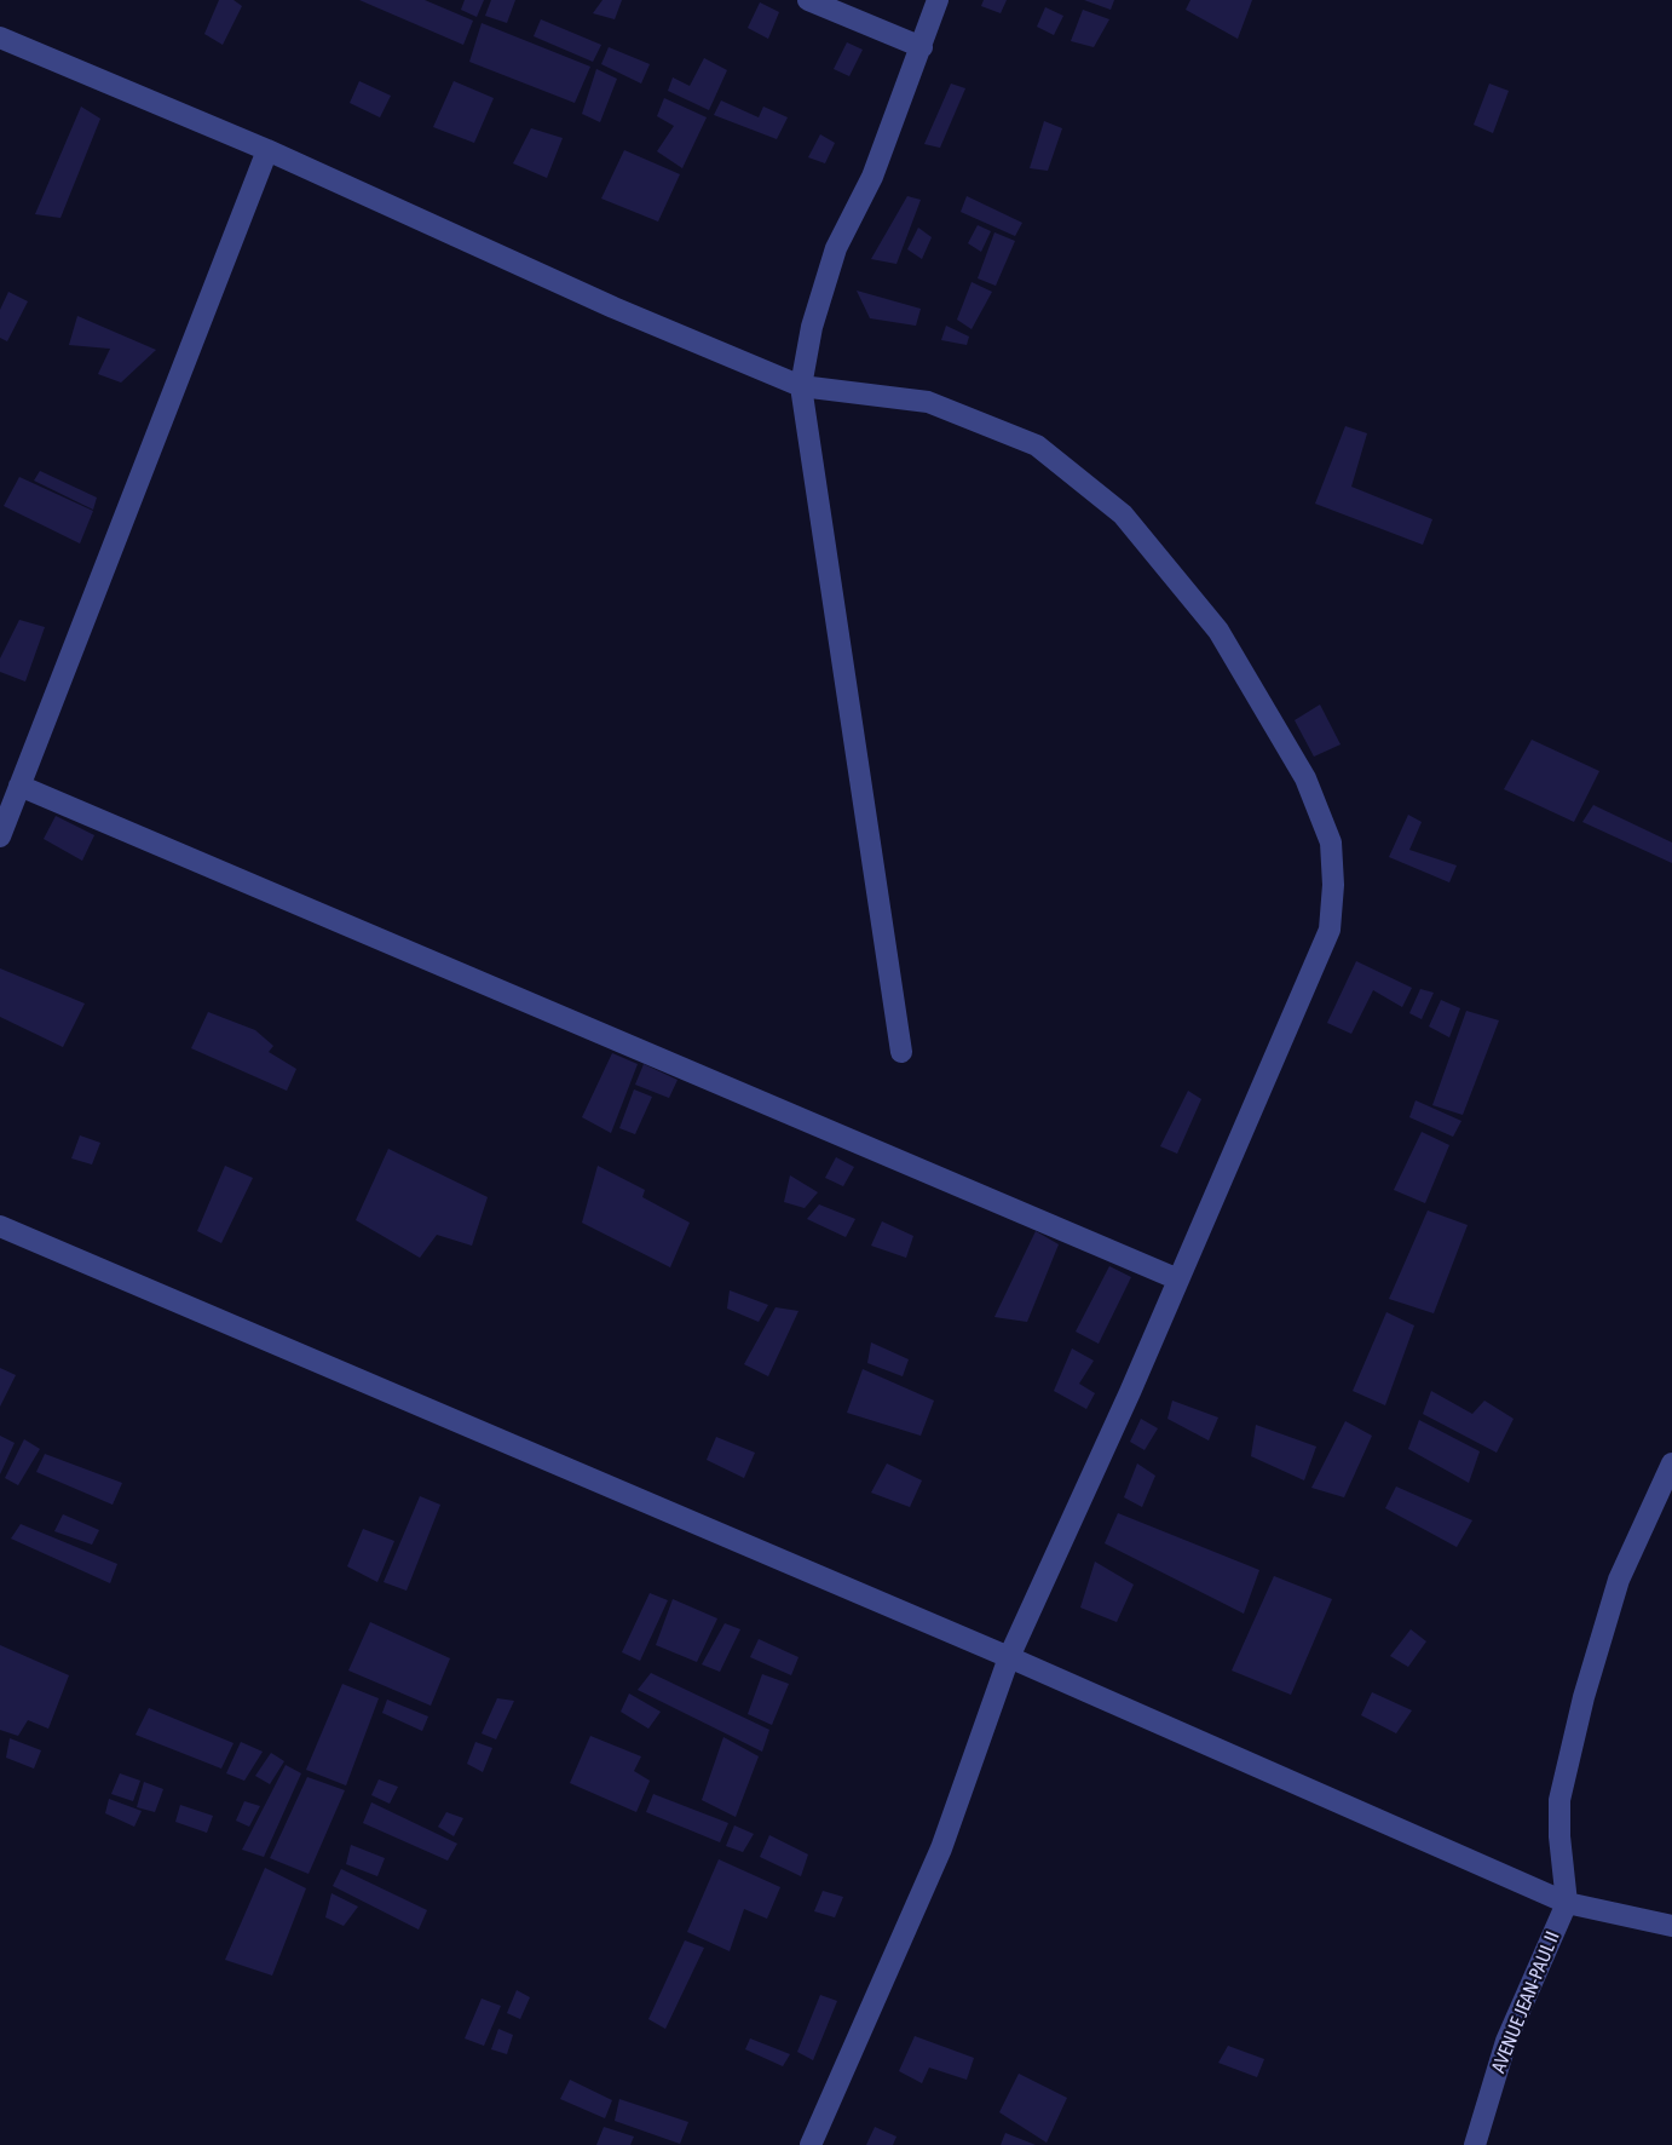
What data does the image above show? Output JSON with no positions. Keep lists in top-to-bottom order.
{
  "streets": {
    "street": ["AVENUE JEAN-PAUL II"]
  }
}
